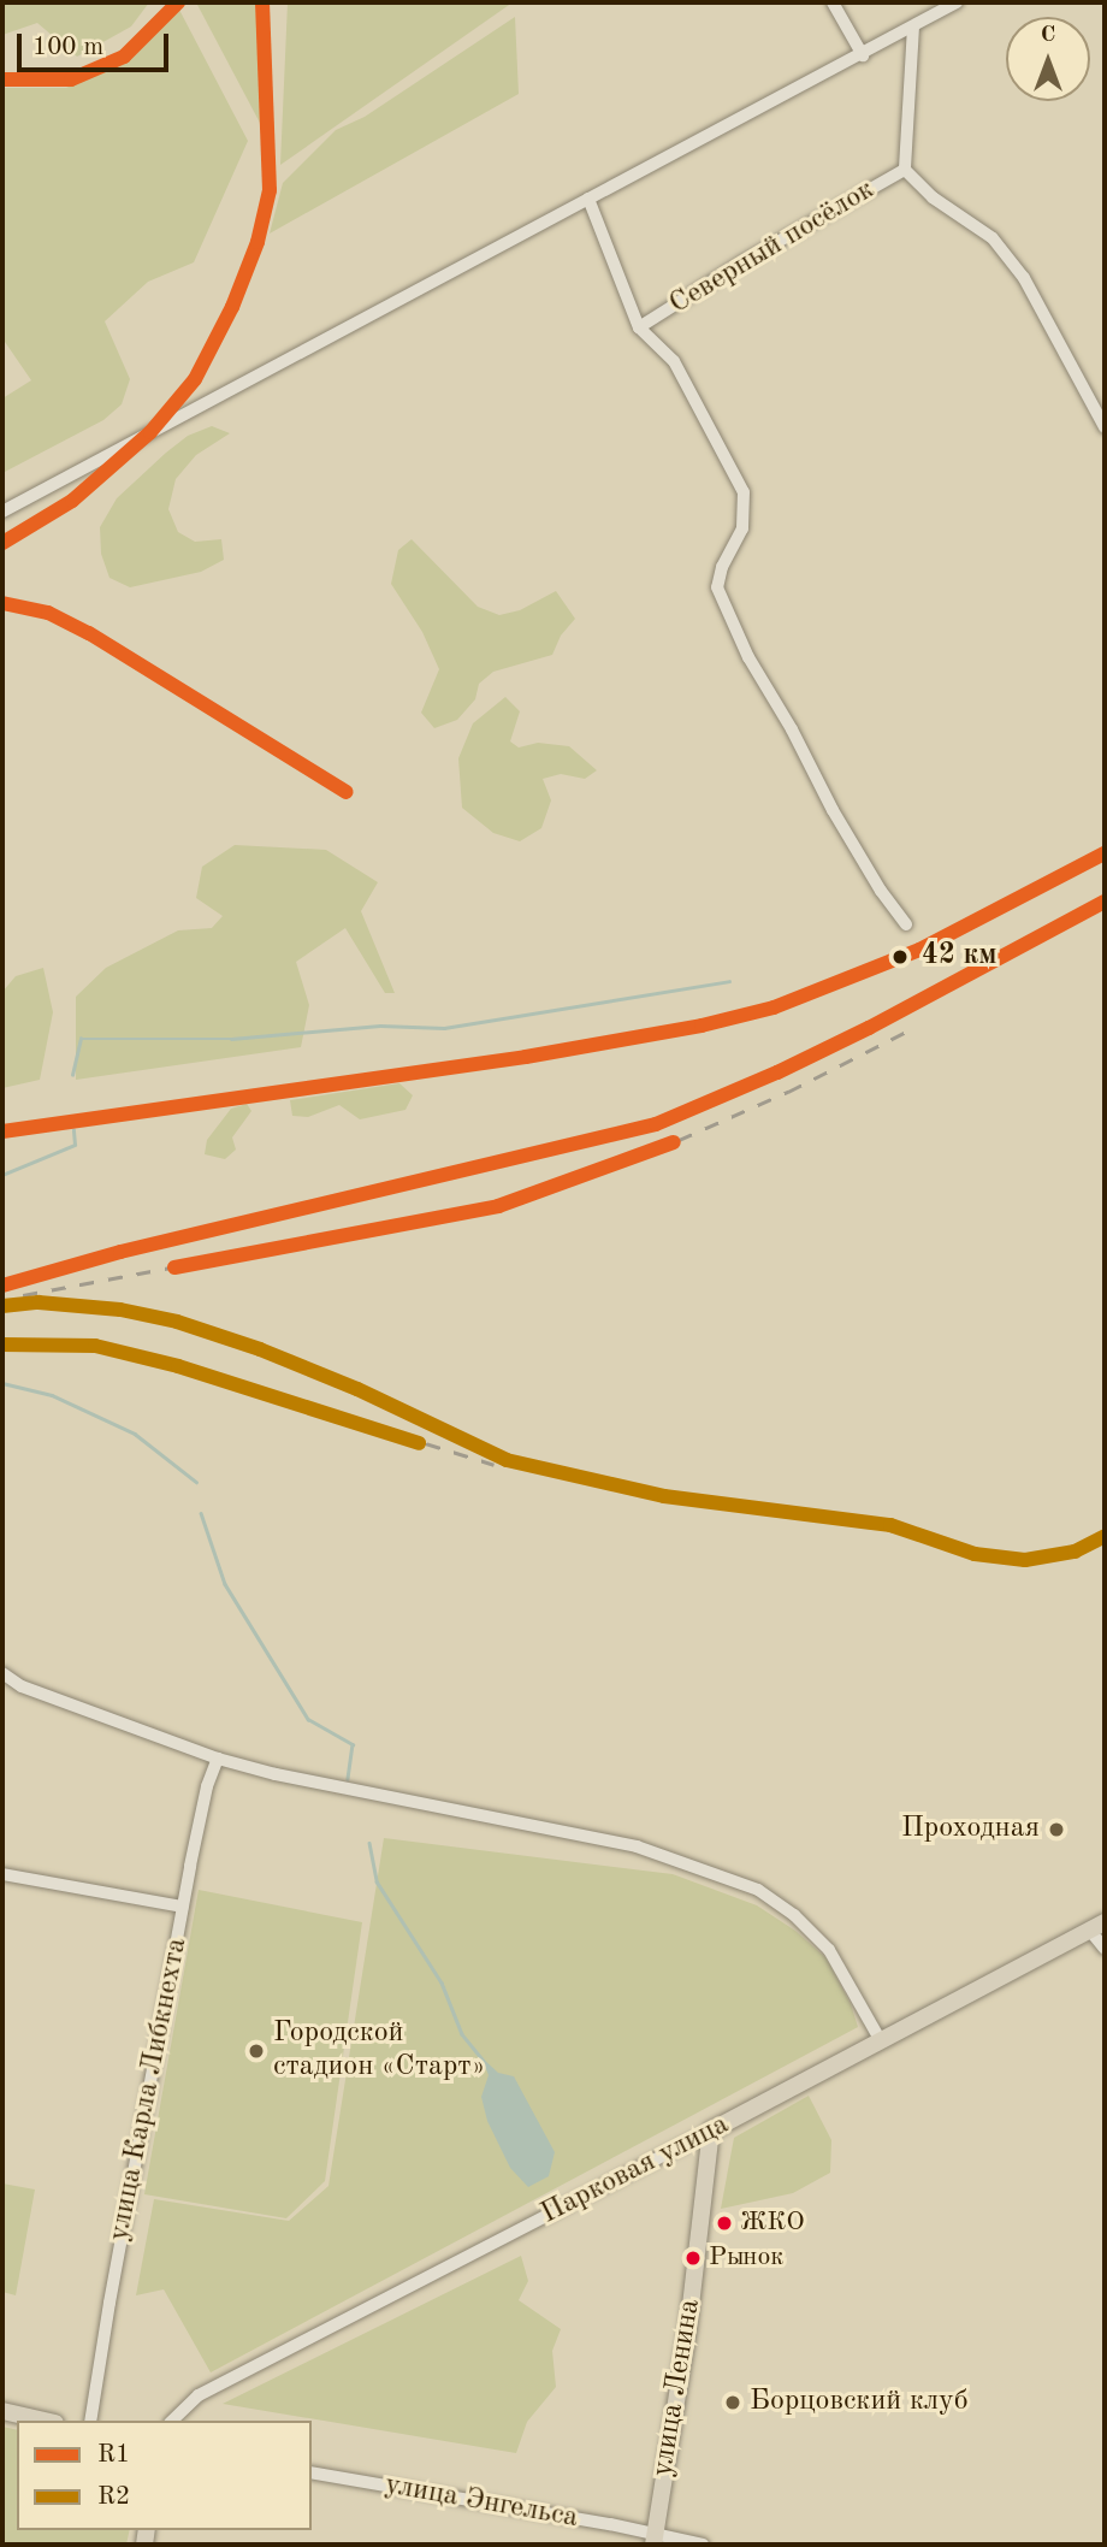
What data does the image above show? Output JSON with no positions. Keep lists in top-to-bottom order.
{
  "streets": {
    "main road": ["Парковая улица", "улица Ленина"],
    "street": ["Северный посёлок", "улица Карла Либкнехта", "улица Энгельса"]
  },
  "crossings": [
    ["Парковая улица", "улица Ленина"],
    ["улица Ленина", "улица Энгельса"]
  ],
  "places": [
    "42 км",
    "Проходная",
    "Городской стадион «Старт»",
    "ЖКО",
    "Рынок",
    "Борцовский клуб"
  ],
  "lines": ["transit line R1", "transit line R2"],
  "legend": ["R1", "R2"],
  "scale_bar": "100 m",
  "north": "top"
}
